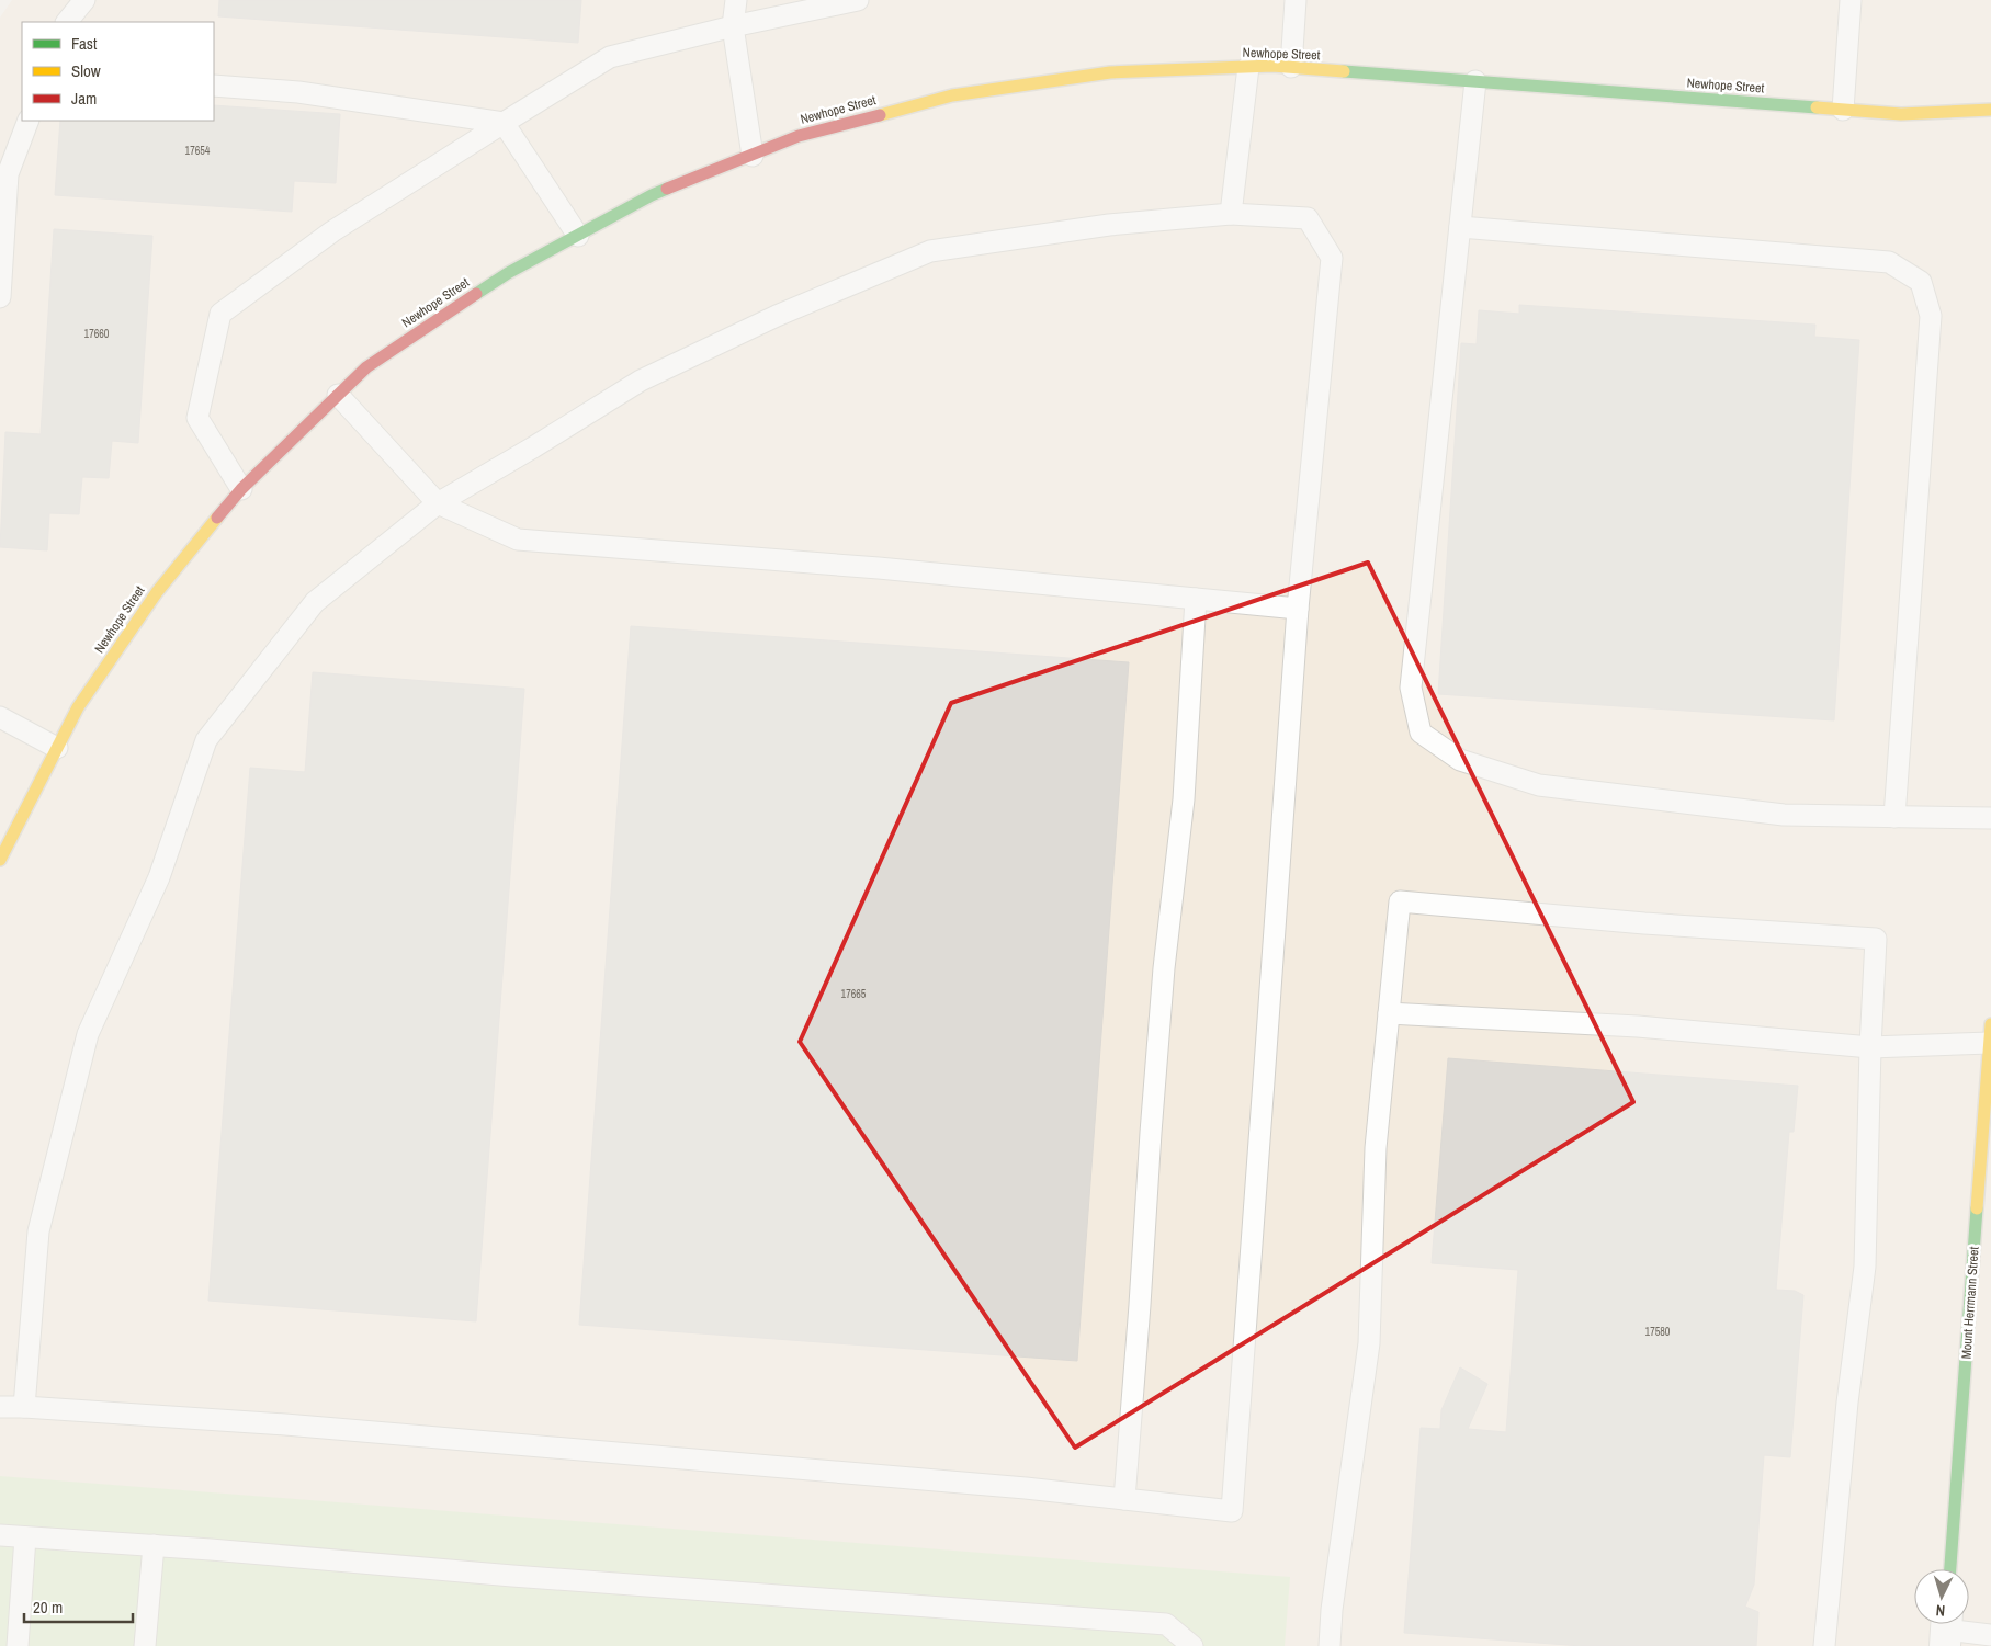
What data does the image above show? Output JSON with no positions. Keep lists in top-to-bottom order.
{
  "streets": {
    "street": ["Newhope Street", "Mount Herrmann Street"]
  },
  "house_numbers": [
    "17654",
    "17660",
    "17665",
    "17580"
  ],
  "legend": ["Fast", "Slow", "Jam"],
  "scale_bar": "20 m",
  "north": "bottom"
}
